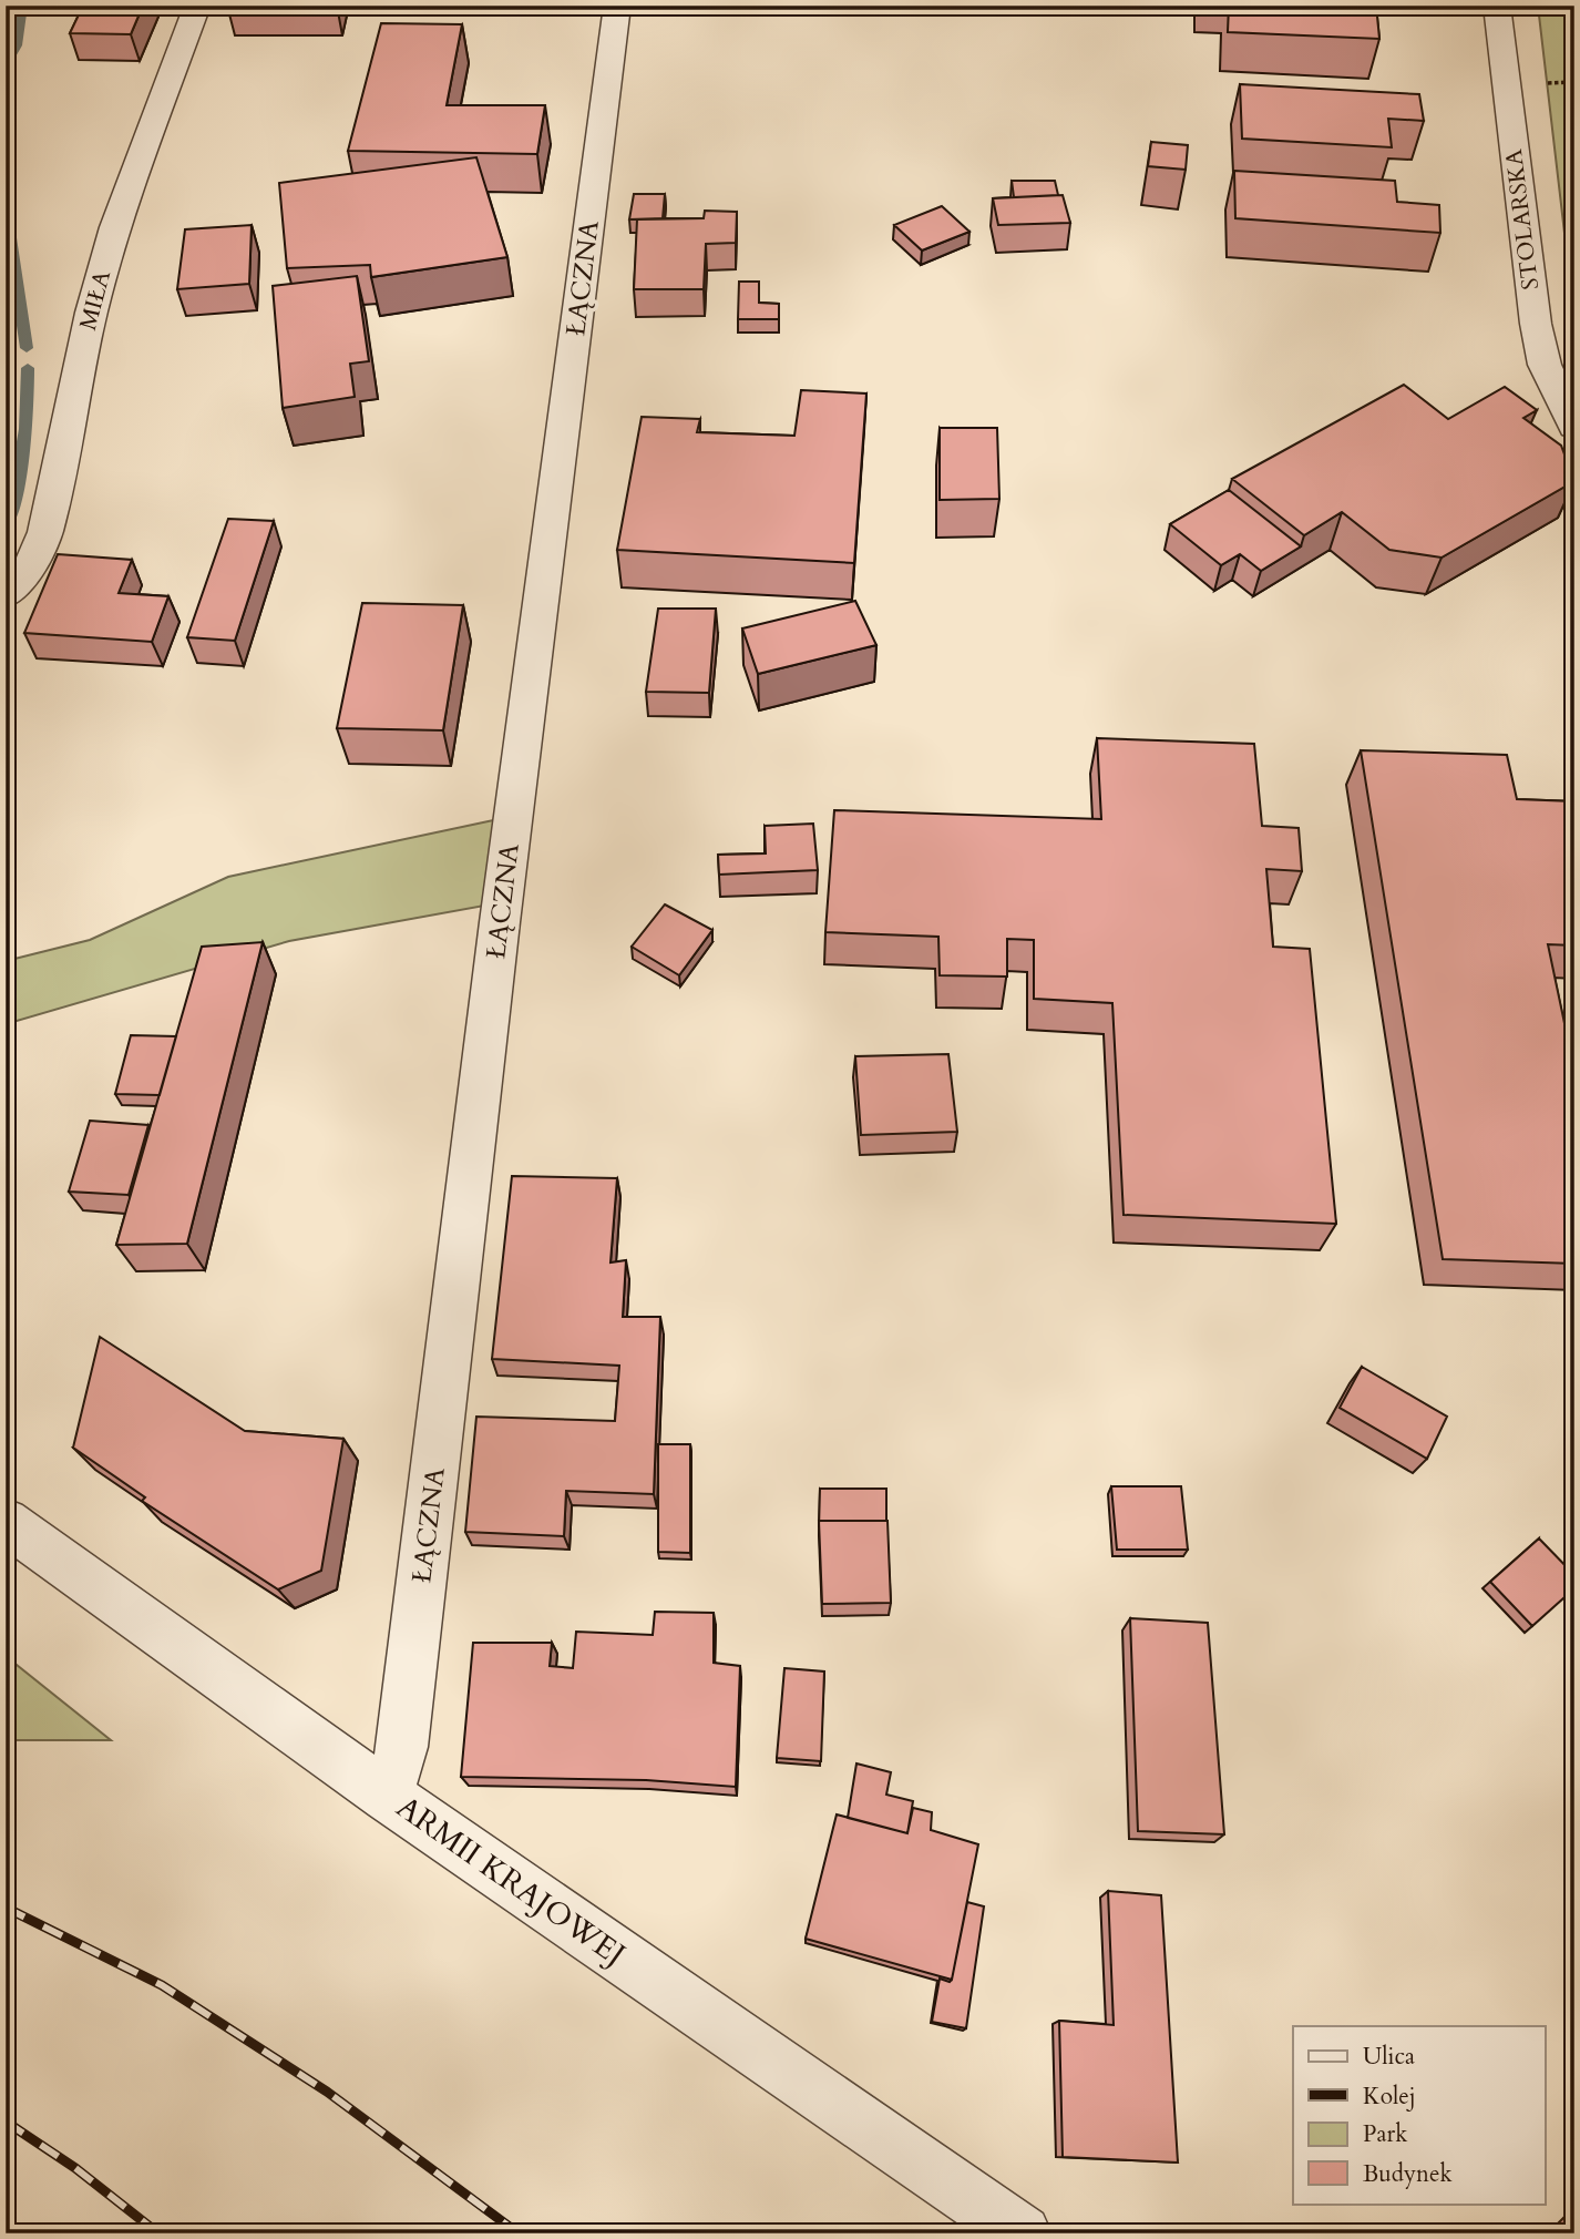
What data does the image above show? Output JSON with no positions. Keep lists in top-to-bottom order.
{
  "streets": {
    "street": [
      "STOLARSKA",
      "ŁĄCZNA",
      "MIŁA",
      "ARMII KRAJOWEJ"
    ]
  },
  "crossings": [
    ["ŁĄCZNA", "ARMII KRAJOWEJ"]
  ],
  "legend": [
    "Ulica",
    "Kolej",
    "Park",
    "Budynek"
  ]
}
